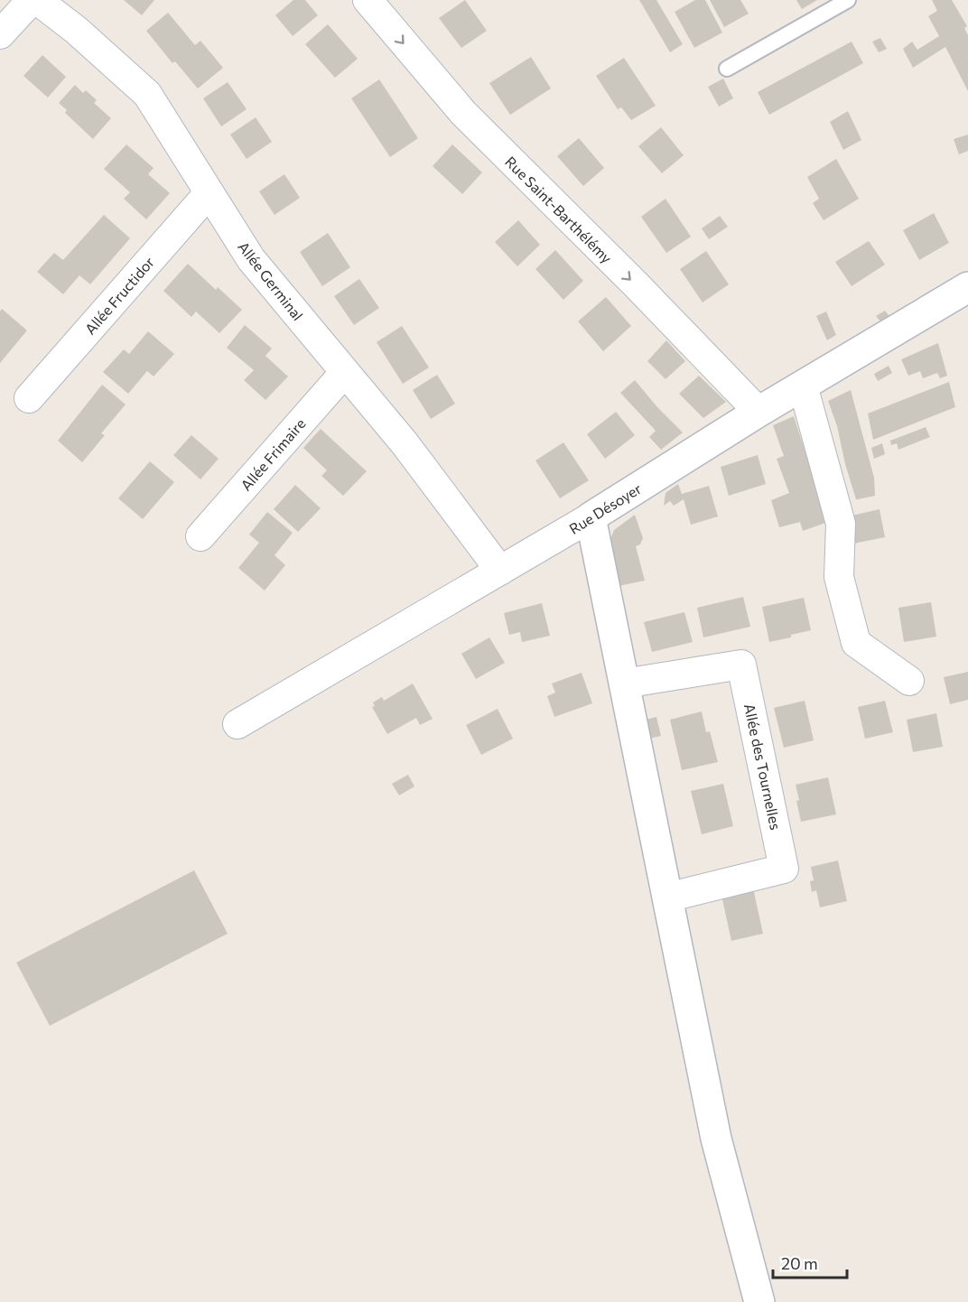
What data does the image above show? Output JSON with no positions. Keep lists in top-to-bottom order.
{
  "streets": {
    "street": [
      "Rue Saint-Barthélémy",
      "Allée Germinal",
      "Allée Fructidor",
      "Allée Frimaire",
      "Rue Désoyer",
      "Allée des Tournelles"
    ]
  },
  "crossings": [
    ["Rue Saint-Barthélémy", "Rue Désoyer"],
    ["Allée Germinal", "Allée Fructidor"],
    ["Allée Germinal", "Allée Frimaire"],
    ["Allée Germinal", "Rue Désoyer"]
  ],
  "one_way": ["Rue Saint-Barthélémy"],
  "scale_bar": "20 m"
}
